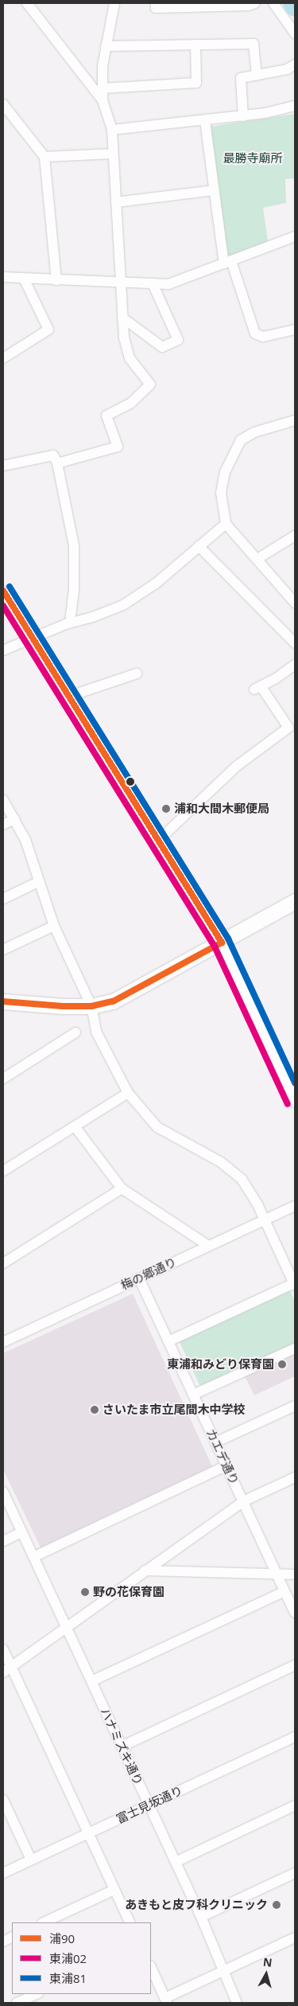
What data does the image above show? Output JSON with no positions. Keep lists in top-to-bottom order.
{
  "streets": {
    "street": [
      "梅の郷通り",
      "カエデ通り",
      "ハナミズキ通り",
      "富士見坂通り"
    ]
  },
  "crossings": [
    ["梅の郷通り", "カエデ通り"],
    ["ハナミズキ通り", "富士見坂通り"]
  ],
  "parks": ["最勝寺廟所"],
  "places": [
    "浦和大間木郵便局",
    "東浦和みどり保育園",
    "さいたま市立尾間木中学校",
    "野の花保育園",
    "あきもと皮フ科クリニック"
  ],
  "lines": ["transit line 東浦81", "transit line 浦90", "transit line 東浦02"],
  "legend": ["浦90", "東浦02", "東浦81"],
  "north": "top"
}
